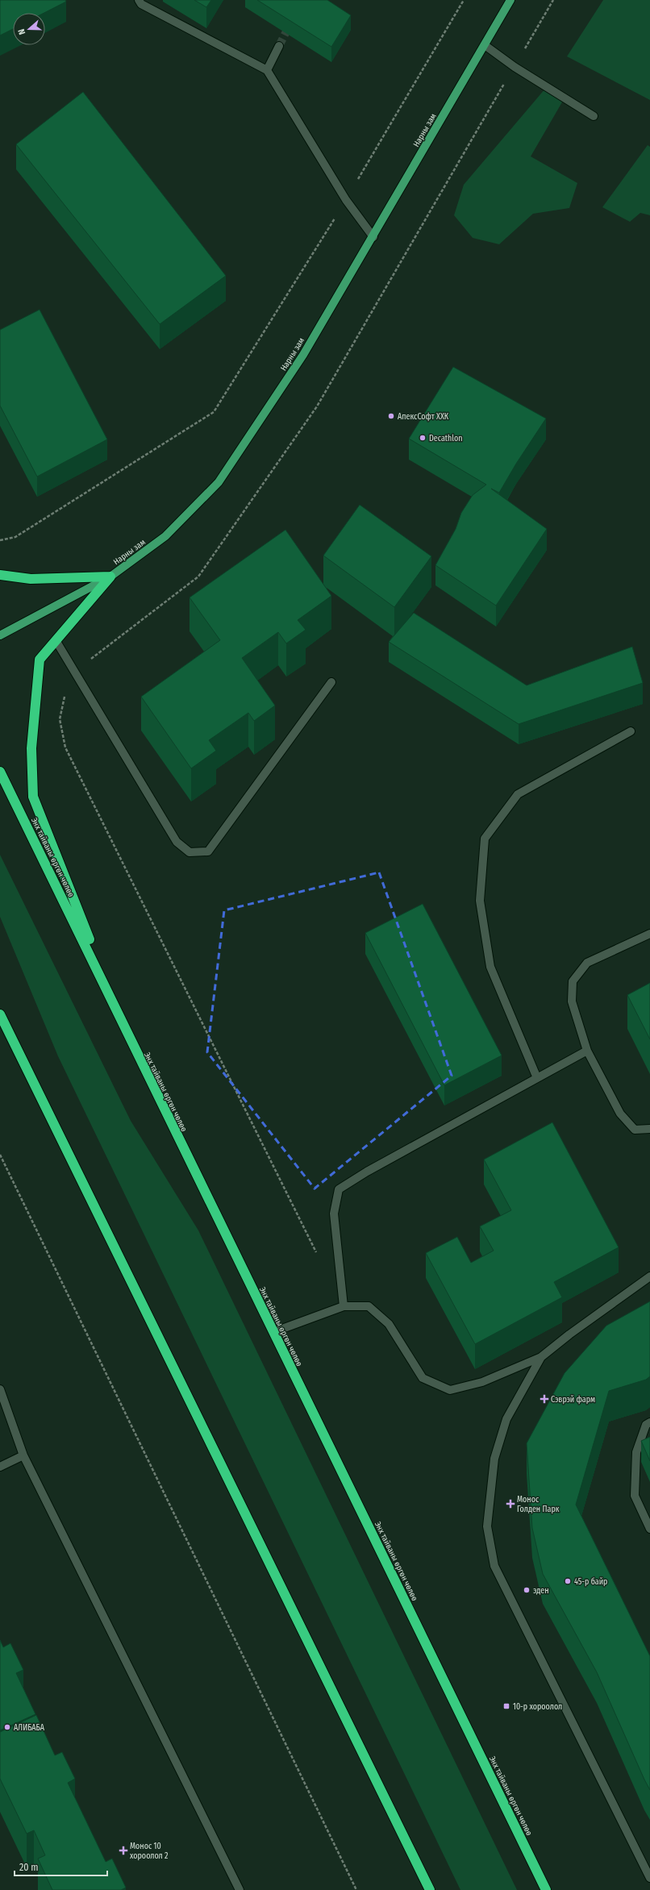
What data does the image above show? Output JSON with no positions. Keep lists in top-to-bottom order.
{
  "streets": {
    "highway": ["Энх тайваны өргөн чөлөө"],
    "main road": ["Нарны зам"]
  },
  "places": {
    "other": [
      "АпексСофт ХХК",
      "Decathlon",
      "45-р байр",
      "эден",
      "АЛИБАБА"
    ],
    "health": ["Сэврэй фарм", "Монос Голден Парк", "Монос 10 хороолол 2"],
    "transit": ["10-р хороолол"]
  },
  "scale_bar": "20 m",
  "north": "left"
}
